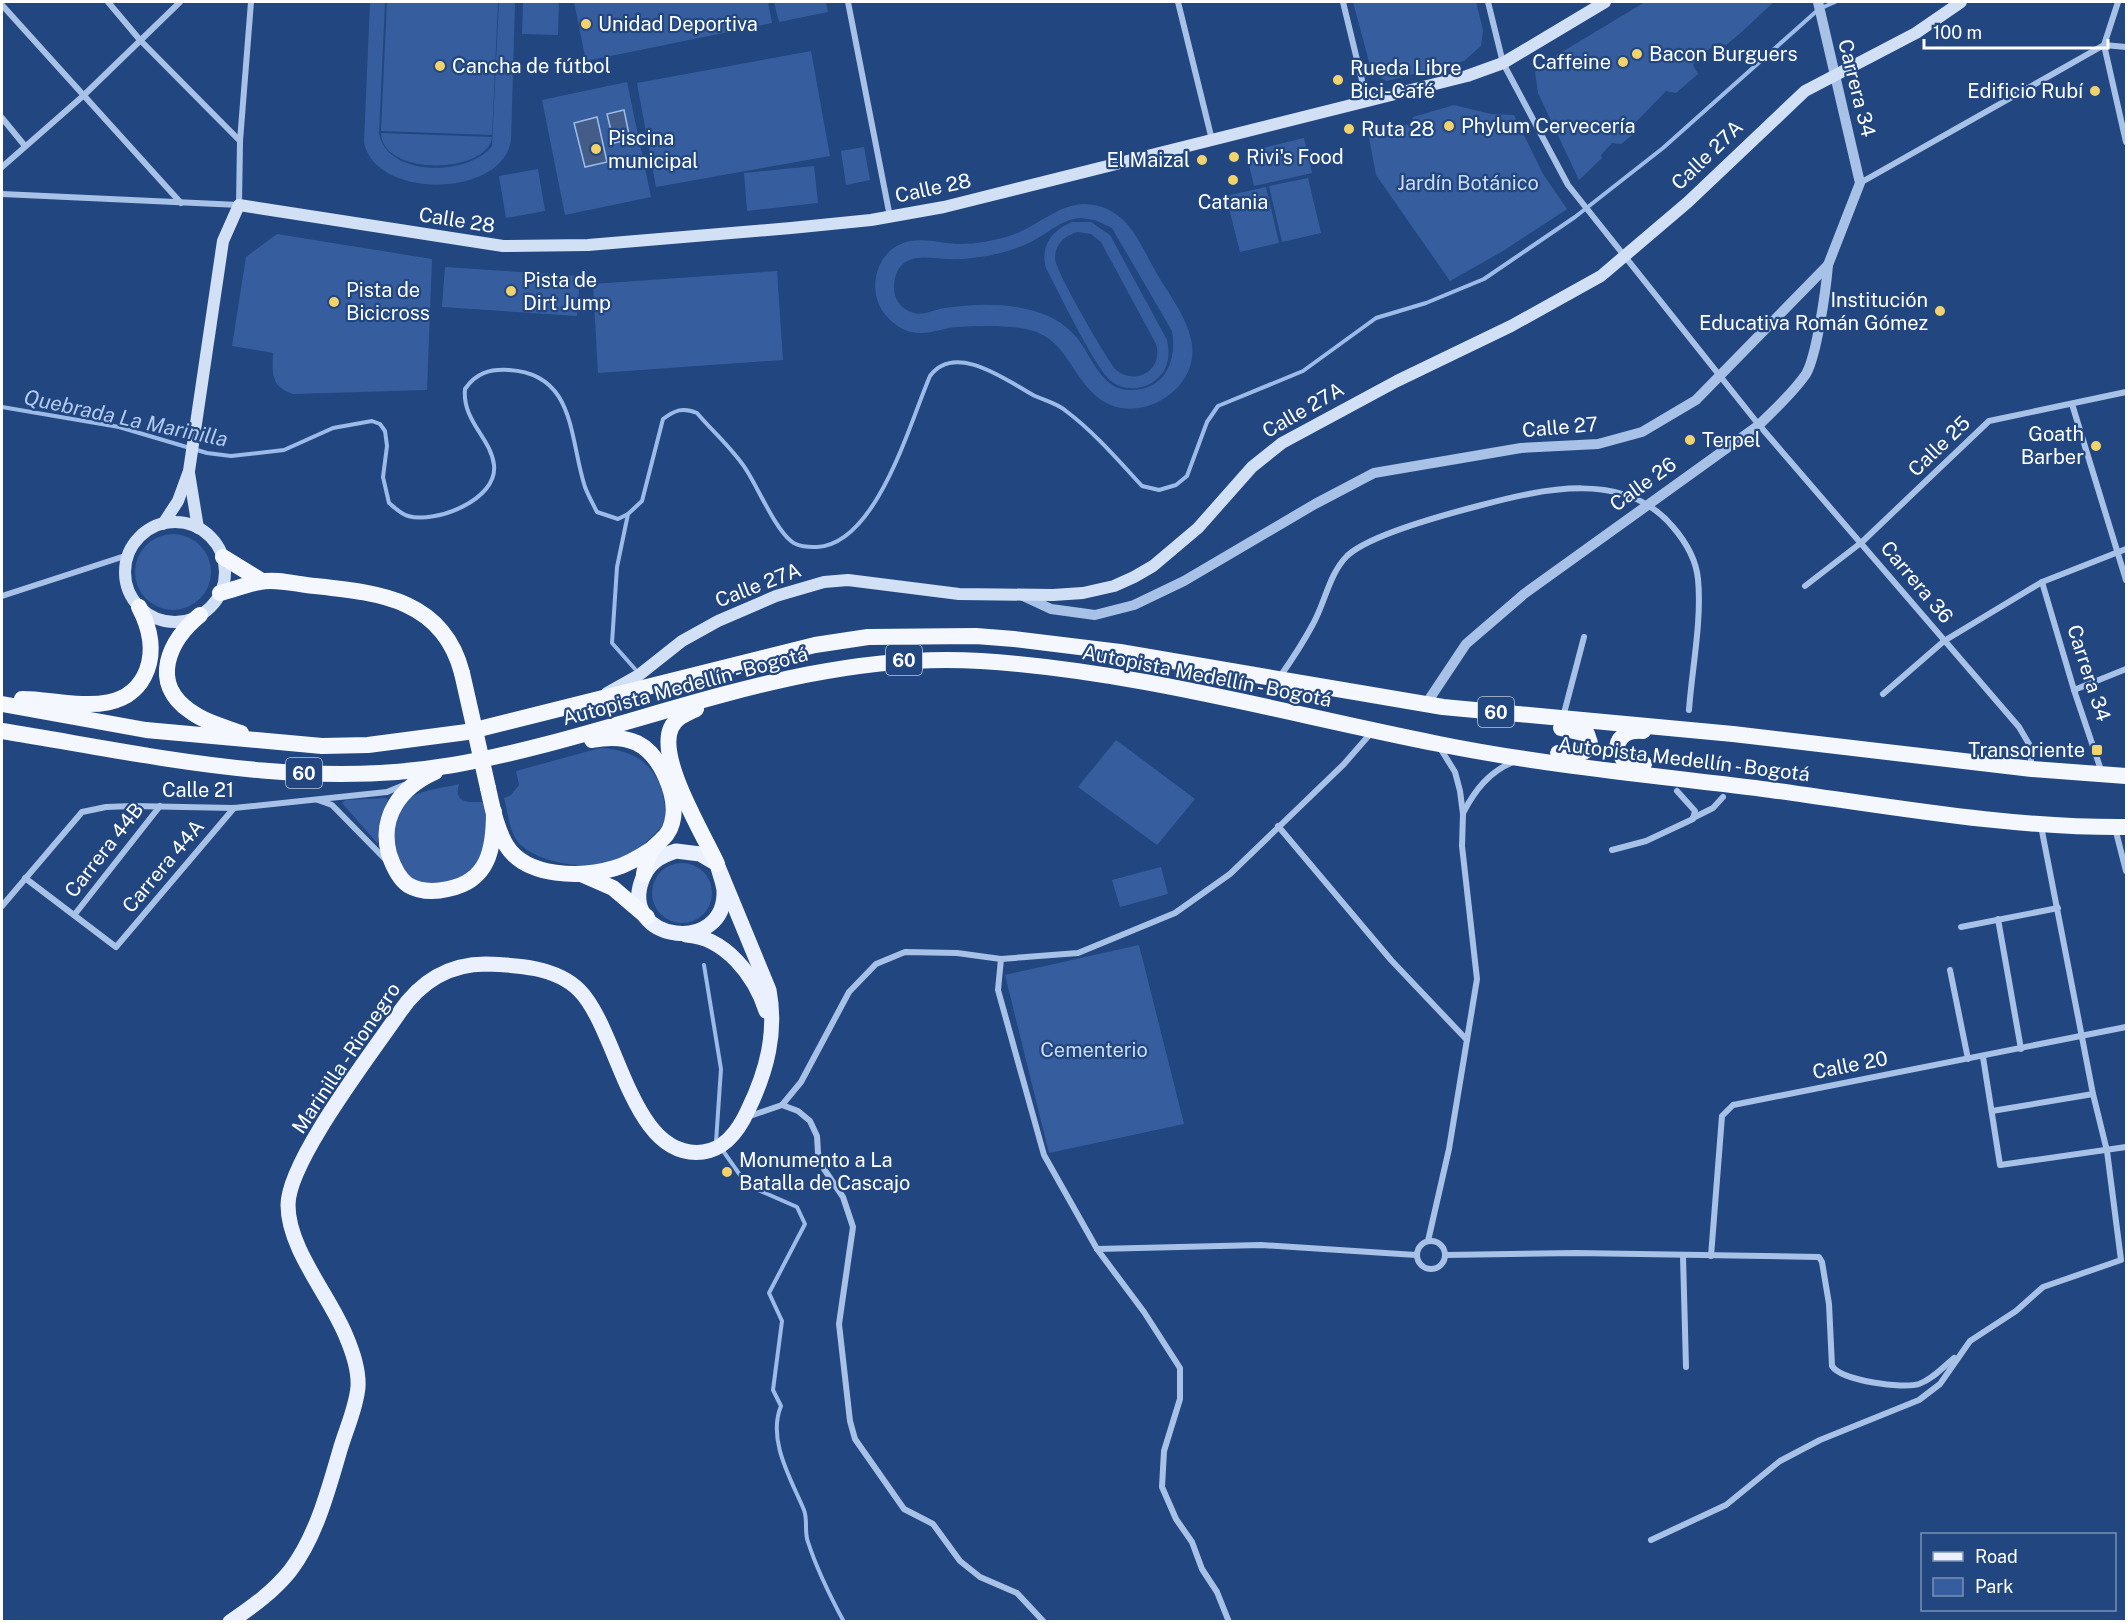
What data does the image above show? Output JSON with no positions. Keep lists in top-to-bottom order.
{
  "streets": {
    "highway": ["60", "Autopista Medellín - Bogotá"],
    "main road": ["Calle 27A", "Calle 28", "Marinilla - Rionegro"],
    "street": [
      "Carrera 34",
      "Calle 27",
      "Calle 25",
      "Calle 26",
      "Carrera 36",
      "Calle 21",
      "Carrera 44B",
      "Carrera 44A",
      "Calle 20"
    ]
  },
  "crossings": [
    ["Carrera 34", "Calle 27A"],
    ["Carrera 34", "Calle 27"],
    ["Carrera 34", "Autopista Medellín - Bogotá"],
    ["Calle 27A", "Calle 27"],
    ["Calle 27A", "Carrera 36"],
    ["Calle 27A", "Autopista Medellín - Bogotá"],
    ["Calle 28", "Carrera 36"],
    ["Calle 27", "Calle 26"],
    ["Calle 27", "Carrera 36"],
    ["Calle 25", "Carrera 36"],
    ["Calle 26", "Carrera 36"],
    ["Calle 26", "Autopista Medellín - Bogotá"],
    ["Carrera 36", "Autopista Medellín - Bogotá"],
    ["Calle 21", "Carrera 44B"],
    ["Calle 21", "Carrera 44A"],
    ["Carrera 44B", "Carrera 44A"]
  ],
  "water": ["Quebrada La Marinilla"],
  "parks": ["Jardín Botánico", "Cementerio"],
  "places": {
    "other": [
      "Unidad Deportiva",
      "Bacon Burguers",
      "Caffeine",
      "Cancha de fútbol",
      "Rueda Libre Bici-Café",
      "Edificio Rubí",
      "Phylum Cervecería",
      "Ruta 28",
      "Piscina municipal",
      "Rivi's Food",
      "El Maizal",
      "Catania",
      "Pista de Dirt Jump",
      "Pista de Bicicross",
      "Institución Educativa Román Gómez",
      "Terpel",
      "Goath Barber",
      "Monumento a La Batalla de Cascajo"
    ],
    "transit": ["Transoriente"]
  },
  "legend": ["Road", "Park"],
  "scale_bar": "100 m"
}
